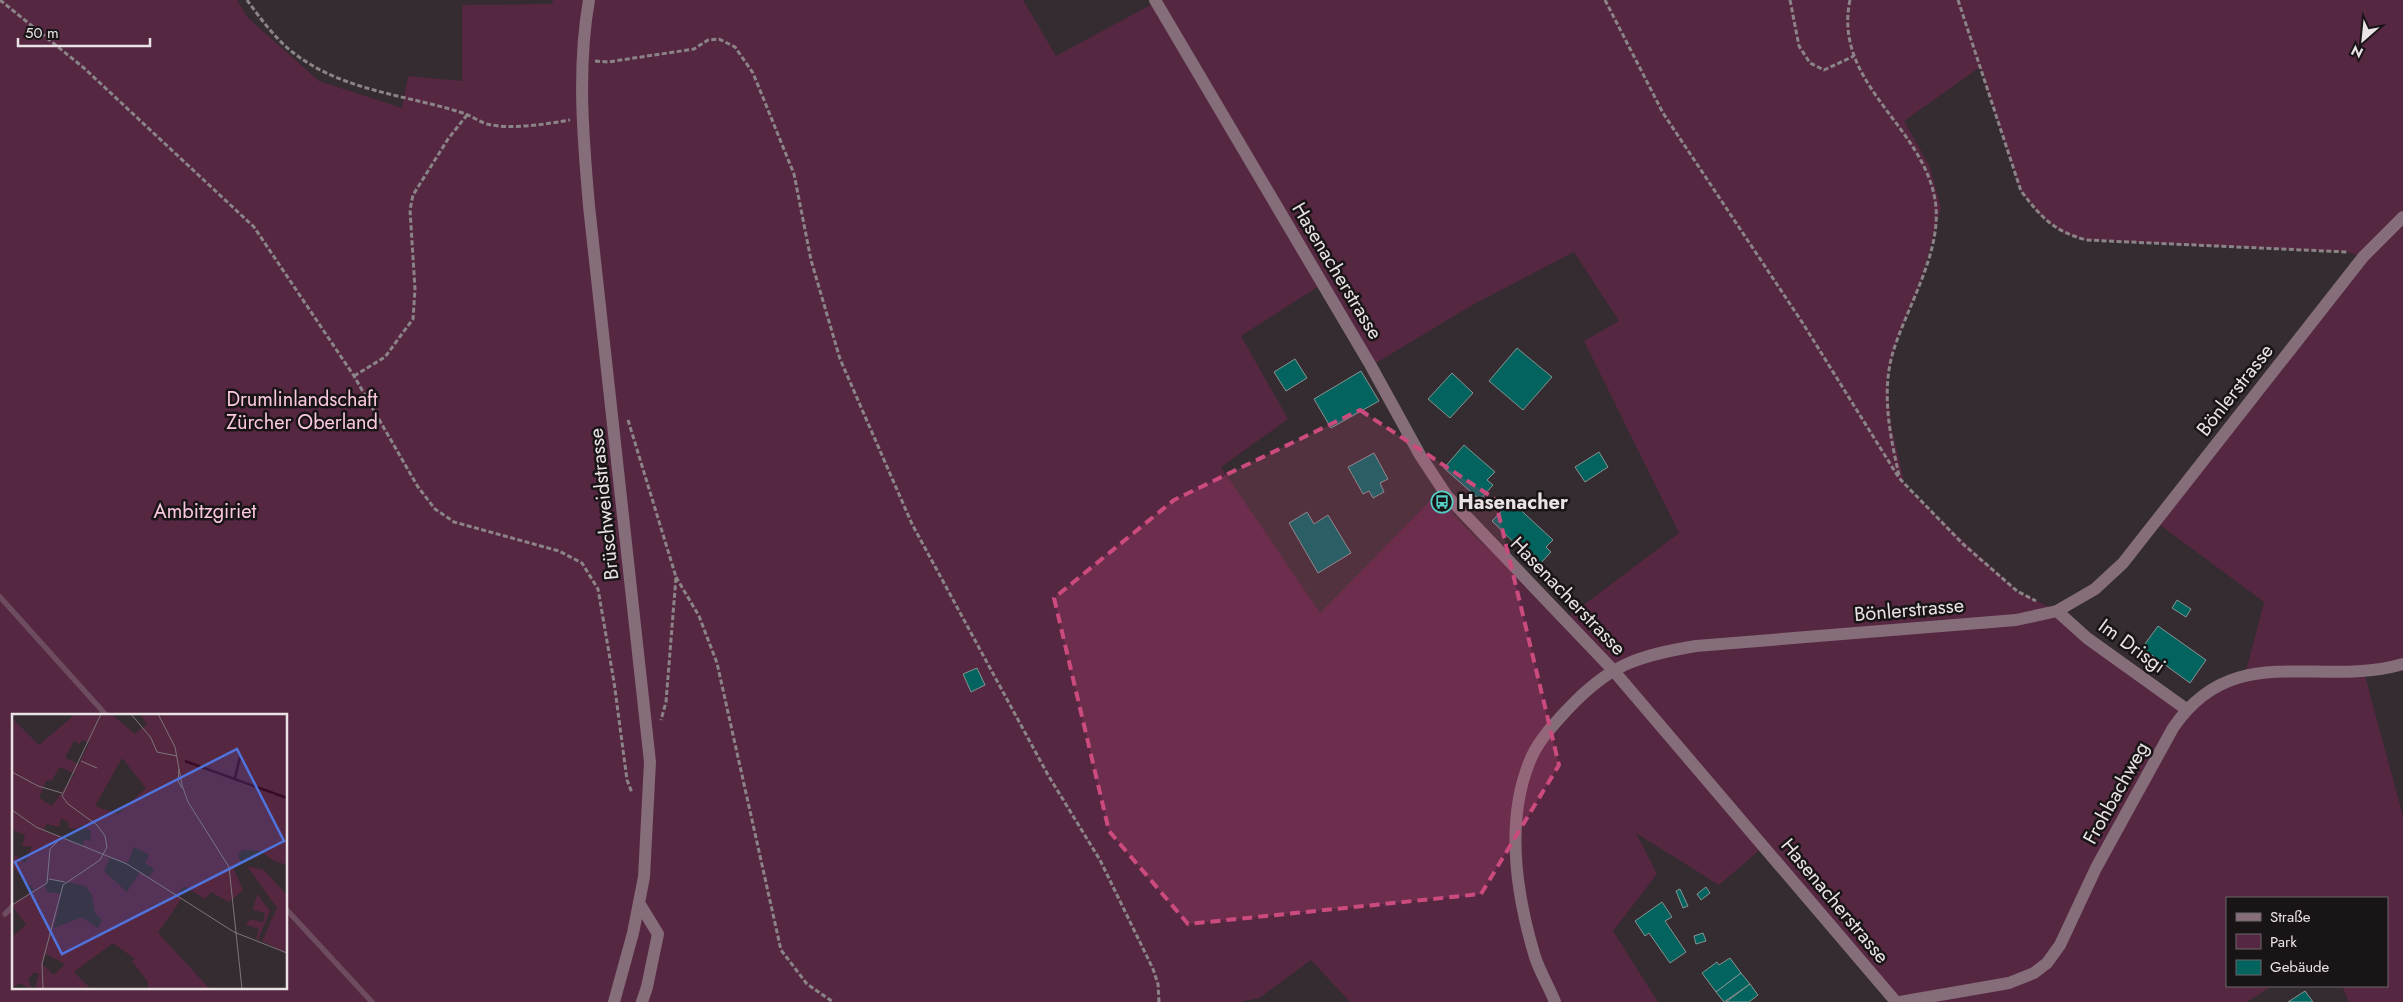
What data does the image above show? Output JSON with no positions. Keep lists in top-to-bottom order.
{
  "streets": {
    "street": [
      "Hasenacherstrasse",
      "Bönlerstrasse",
      "Brüschweidstrasse",
      "Im Drisgi",
      "Frohbachweg"
    ]
  },
  "crossings": [
    ["Hasenacherstrasse", "Bönlerstrasse"],
    ["Hasenacherstrasse", "Frohbachweg"],
    ["Bönlerstrasse", "Im Drisgi"],
    ["Im Drisgi", "Frohbachweg"]
  ],
  "parks": ["Drumlinlandschaft Zürcher Oberland", "Ambitzgiriet"],
  "places": {
    "bus stop": ["Hasenacher"]
  },
  "legend": ["Straße", "Park", "Gebäude"],
  "scale_bar": "50 m",
  "north": "bottom left"
}
